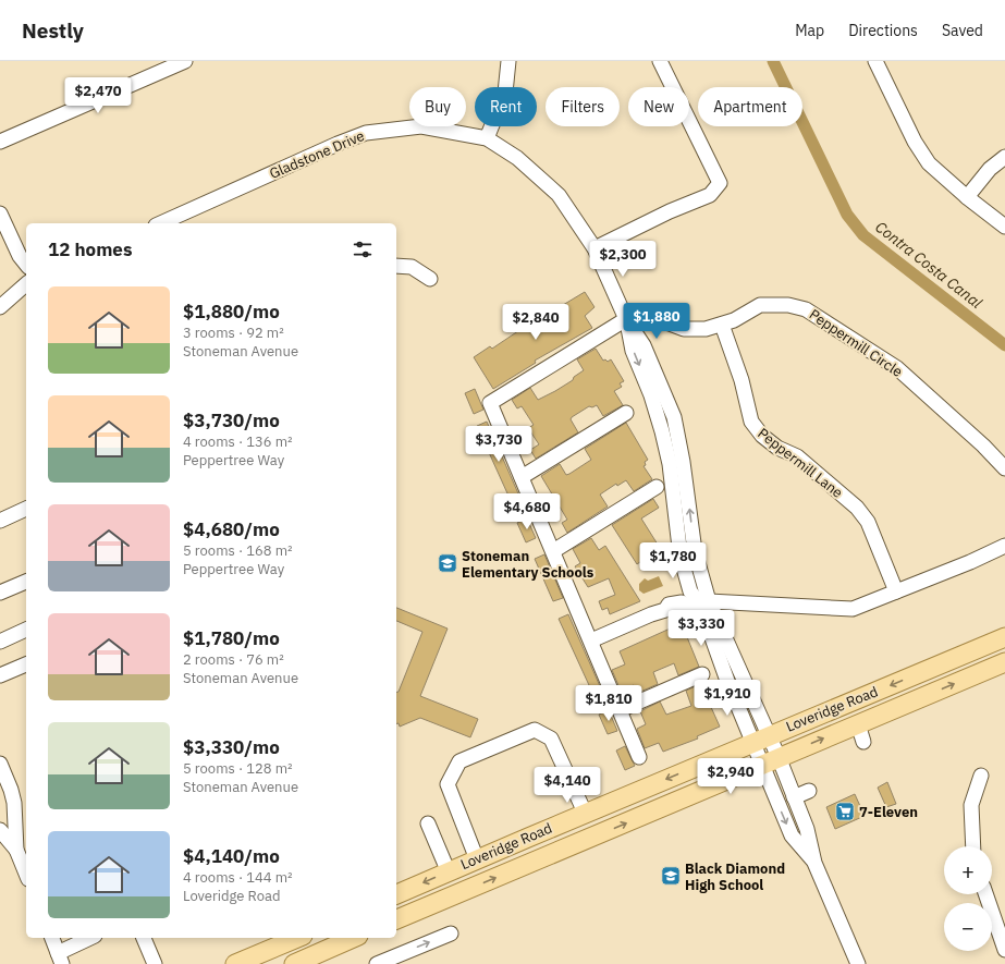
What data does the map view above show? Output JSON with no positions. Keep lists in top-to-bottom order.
{
  "streets": {
    "main road": ["Loveridge Road"],
    "street": ["Gladstone Drive", "Peppermill Circle", "Peppermill Lane"]
  },
  "crossings": [
    ["Gladstone Drive", "Peppermill Circle"],
    ["Gladstone Drive", "Loveridge Road"],
    ["Peppermill Circle", "Peppermill Lane"]
  ],
  "water": ["Contra Costa Canal"],
  "places": {
    "school or university": ["Stoneman Elementary Schools", "Black Diamond High School"],
    "supermarket": ["7-Eleven"]
  },
  "page": {
    "header": "Nestly",
    "nav": ["Map", "Directions", "Saved"],
    "price": [
      "$2,470",
      "$2,300",
      "$1,880",
      "$2,840",
      "$3,730",
      "$4,680",
      "$1,780",
      "$3,330",
      "$1,910",
      "$1,810",
      "$2,940",
      "$4,140"
    ],
    "chip": [
      "Buy",
      "Rent",
      "Filters",
      "New",
      "Apartment"
    ],
    "heading": "12 homes",
    "list": [
      {
        "name": "$1,880/mo",
        "note": "3 rooms · 92 m² · Stoneman Avenue"
      },
      {
        "name": "$3,730/mo",
        "note": "4 rooms · 136 m² · Peppertree Way"
      },
      {
        "name": "$4,680/mo",
        "note": "5 rooms · 168 m² · Peppertree Way"
      },
      {
        "name": "$1,780/mo",
        "note": "2 rooms · 76 m² · Stoneman Avenue"
      },
      {
        "name": "$3,330/mo",
        "note": "5 rooms · 128 m² · Stoneman Avenue"
      },
      {
        "name": "$4,140/mo",
        "note": "4 rooms · 144 m² · Loveridge Road"
      }
    ],
    "map_buttons": ["+", "−"]
  }
}
